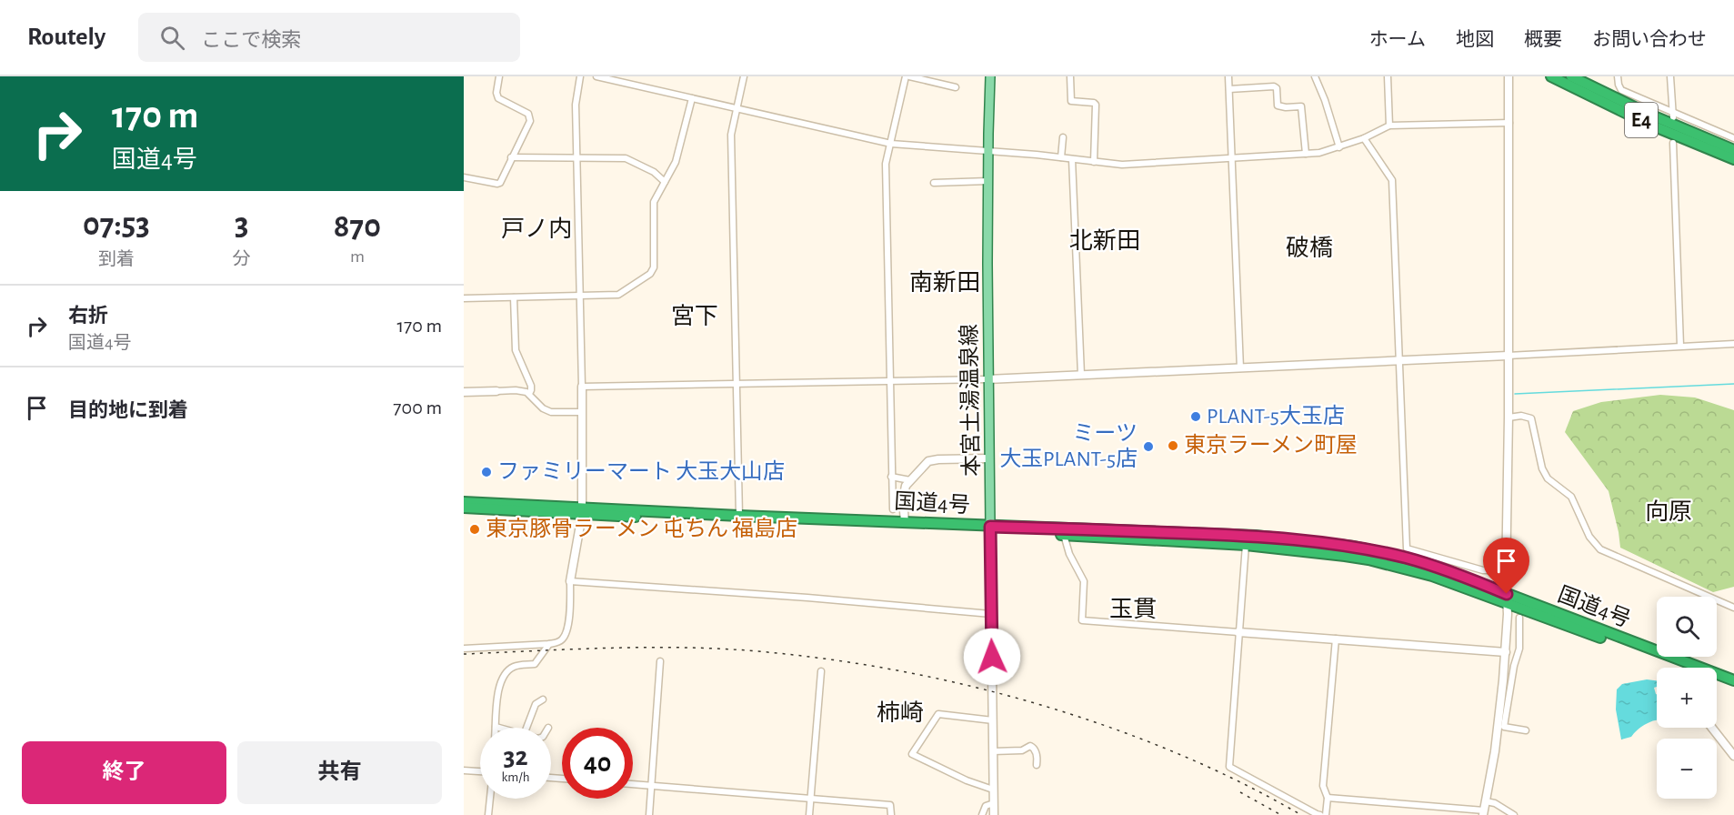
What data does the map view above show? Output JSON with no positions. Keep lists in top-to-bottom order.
{
  "streets": {
    "highway": ["E4", "国道4号"],
    "main road": ["本宮土湯温泉線"]
  },
  "crossings": [
    ["本宮土湯温泉線", "国道4号"]
  ],
  "districts": [
    "戸ノ内",
    "北新田",
    "破橋",
    "南新田",
    "宮下",
    "向原",
    "玉貫",
    "柿崎"
  ],
  "places": [
    "PLANT-5大玉店",
    "東京ラーメン町屋",
    "ミーツ 大玉PLANT-5店",
    "ファミリーマート 大玉大山店",
    "東京豚骨ラーメン 屯ちん 福島店"
  ],
  "page": {
    "header": "Routely",
    "search": "ここで検索",
    "nav": [
      "ホーム",
      "地図",
      "概要",
      "お問い合わせ"
    ],
    "turn": ["170 m", "国道4号"],
    "eta": [
      "07:53",
      "到着",
      "3",
      "分",
      "870",
      "m"
    ],
    "list": [
      {
        "name": "右折",
        "note": "国道4号",
        "value": "170 m"
      },
      {
        "name": "目的地に到着",
        "value": "700 m"
      }
    ],
    "map_buttons": ["+", "−"],
    "speed": "32 km/h",
    "limit": "40",
    "buttons": ["終了", "共有"]
  }
}
